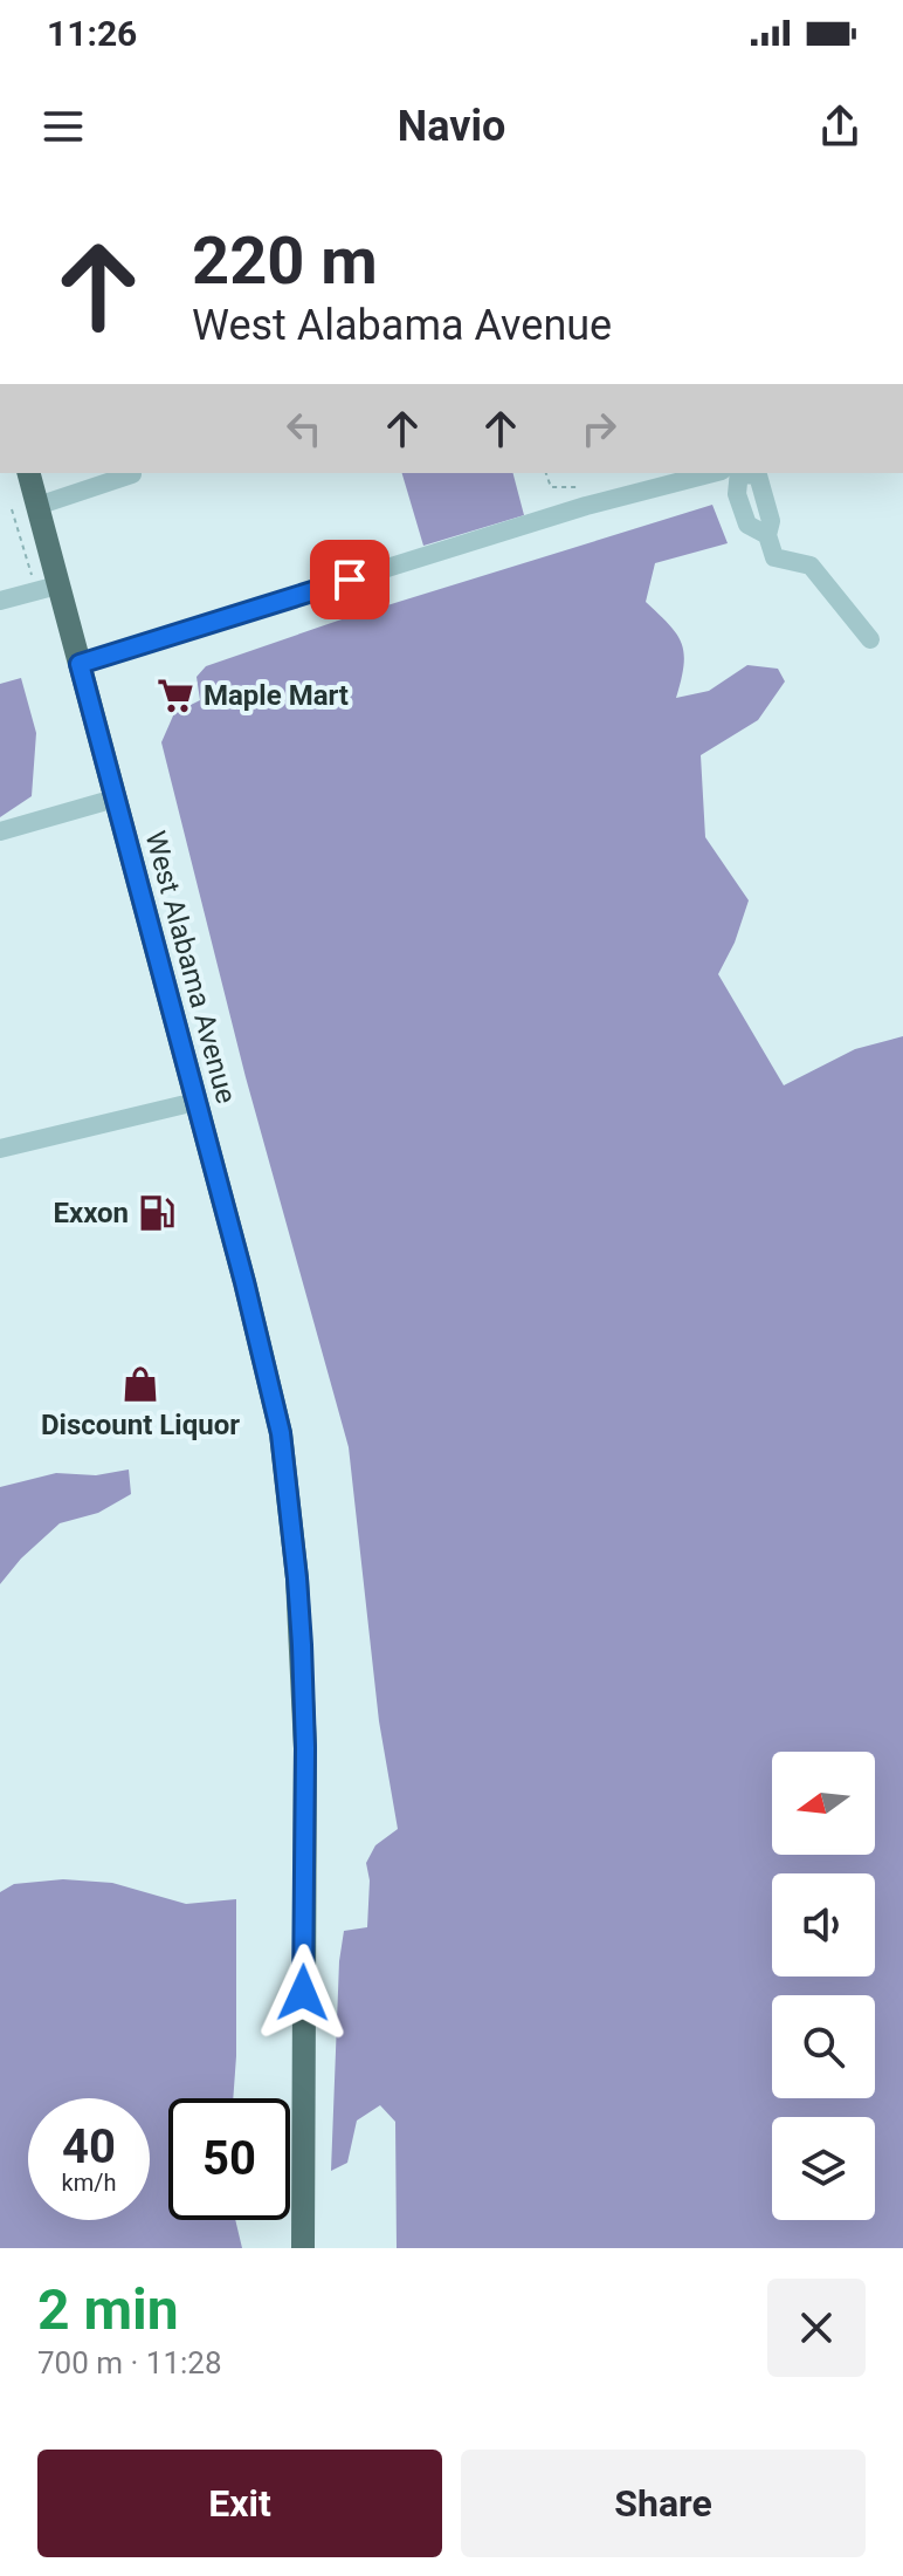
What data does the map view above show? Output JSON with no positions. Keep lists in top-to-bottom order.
{
  "streets": {
    "main road": ["West Alabama Avenue"]
  },
  "places": {
    "supermarket": ["Maple Mart"],
    "fuel station": ["Exxon"],
    "shop": ["Discount Liquor"]
  },
  "north": "left",
  "page": {
    "status": "11:26",
    "header": "Navio",
    "turn": ["220 m", "West Alabama Avenue"],
    "speed": "40 km/h",
    "limit": "50",
    "heading": ["2 min", "700 m · 11:28"],
    "buttons": ["Exit", "Share"]
  }
}
